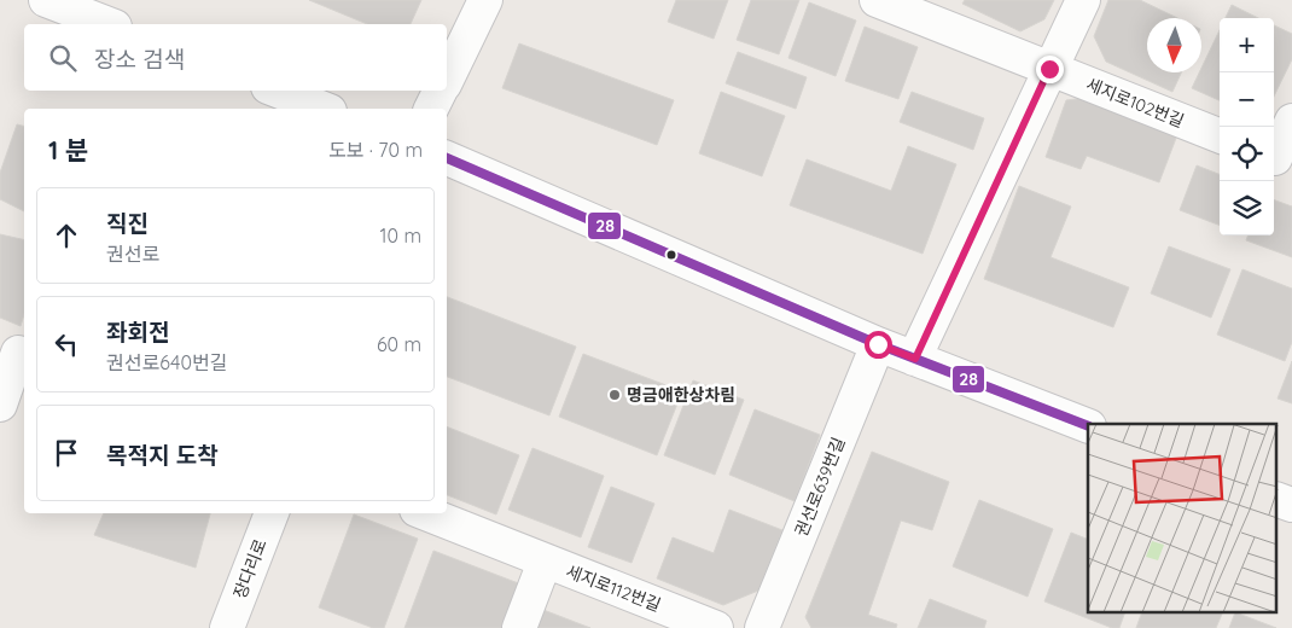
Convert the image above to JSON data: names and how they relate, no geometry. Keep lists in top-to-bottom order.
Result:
{
  "streets": {
    "street": [
      "세지로102번길",
      "권선로639번길",
      "장다리로",
      "세지로112번길"
    ]
  },
  "places": ["명금애한상차림"],
  "lines": ["transit line 28"],
  "north": "bottom",
  "page": {
    "map_buttons": ["+", "−"],
    "search": "장소 검색",
    "heading": ["1 분", "도보 · 70 m"],
    "list": [
      ["직진", "권선로", "10 m"],
      ["좌회전", "권선로640번길", "60 m"],
      "목적지 도착"
    ]
  }
}
